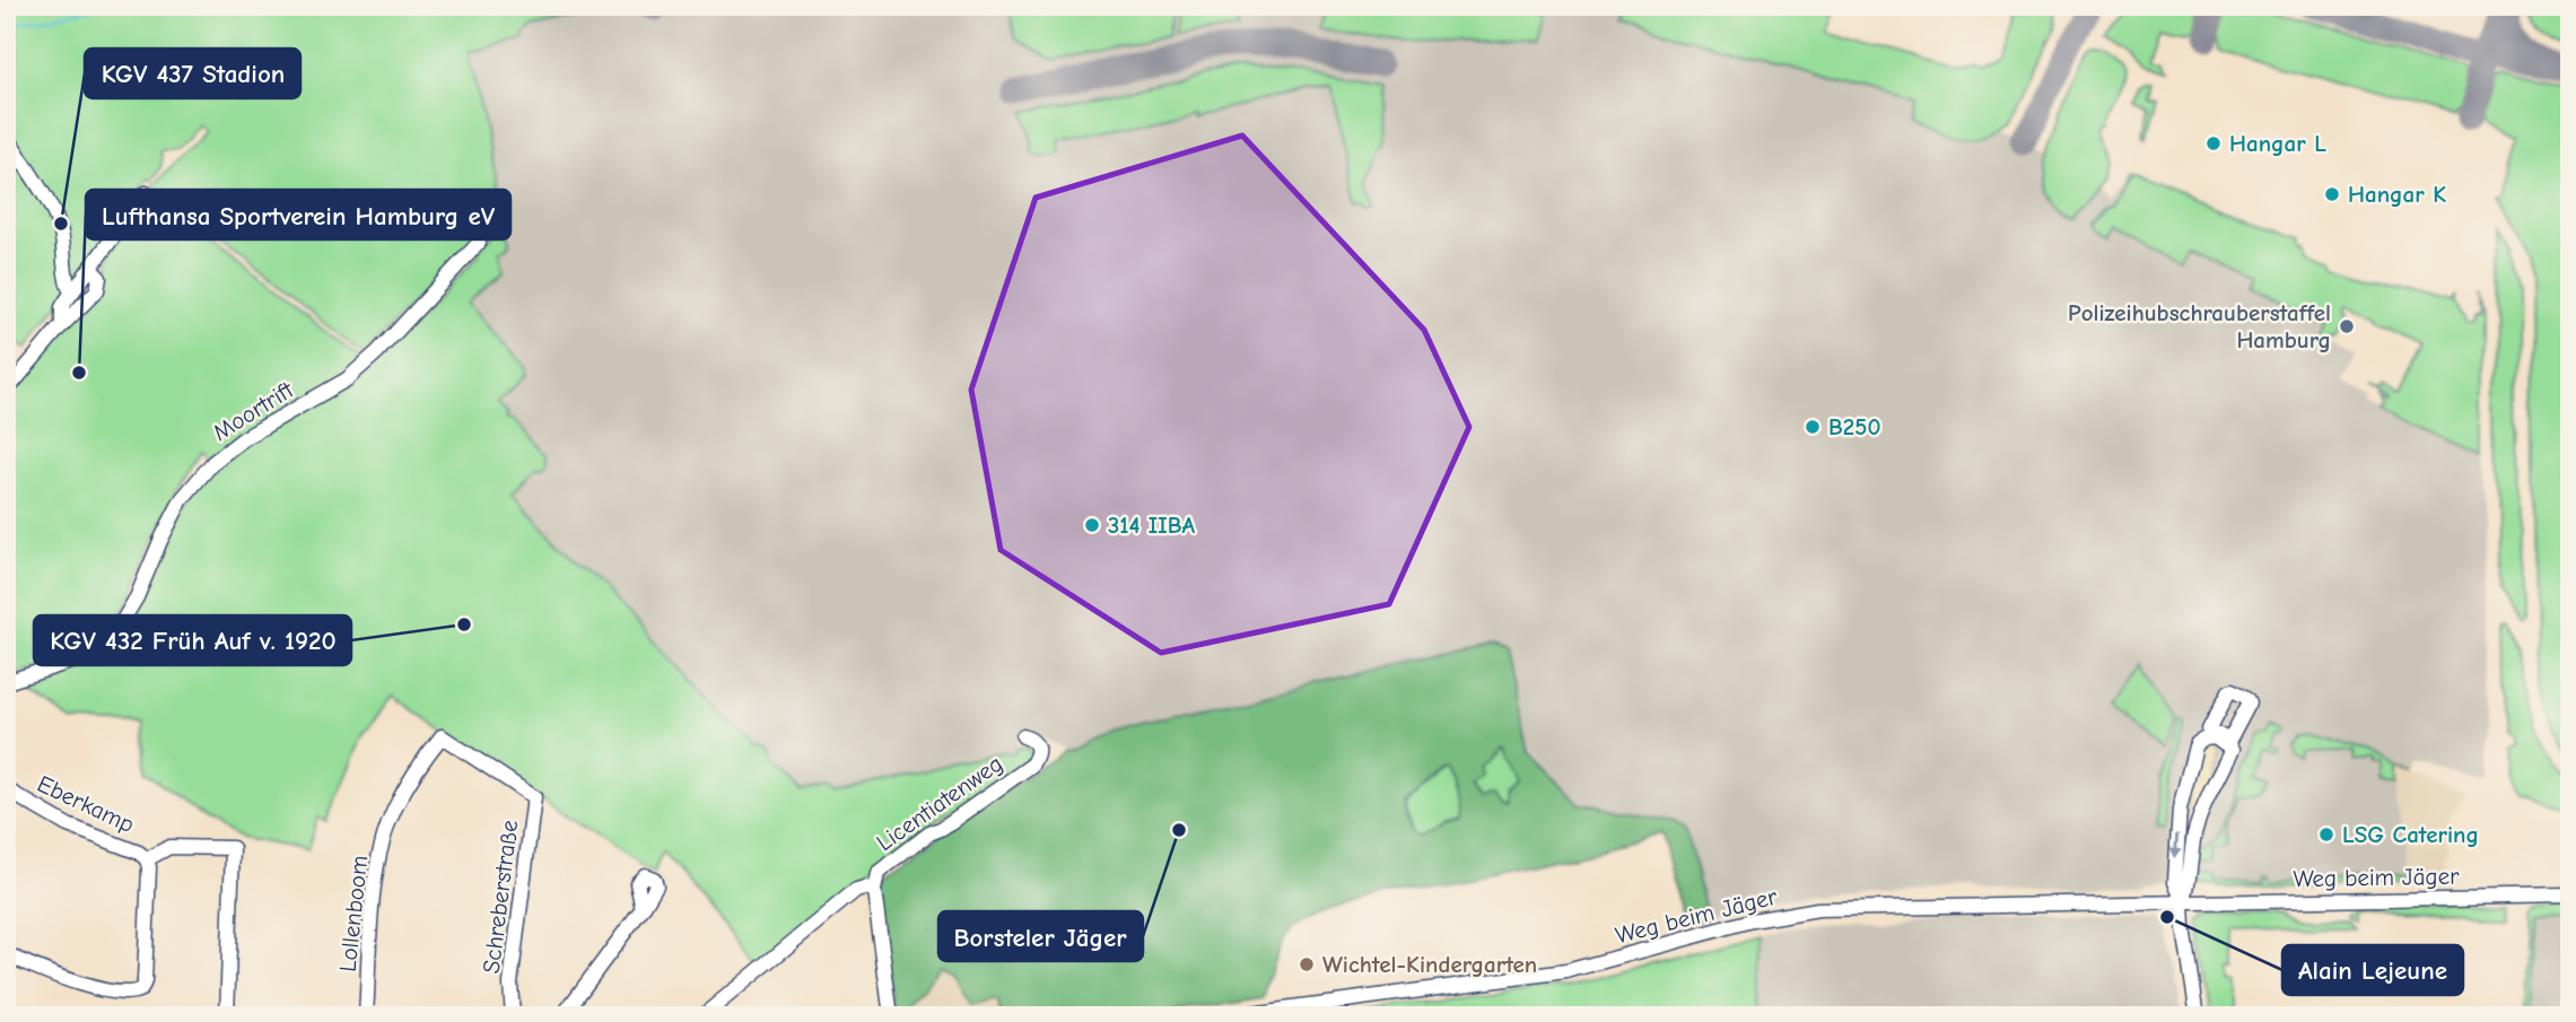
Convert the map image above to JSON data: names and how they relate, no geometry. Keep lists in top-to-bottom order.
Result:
{
  "streets": {
    "street": [
      "Moortrift",
      "Licentiatenweg",
      "Eberkamp",
      "Weg beim Jäger",
      "Schreberstraße",
      "Lollenboom"
    ]
  },
  "crossings": [
    ["Schreberstraße", "Lollenboom"]
  ],
  "places": [
    "Hangar L",
    "Hangar K",
    "KGV 437 Stadion",
    "Polizeihubschrauberstaffel Hamburg",
    "Lufthansa Sportverein Hamburg eV",
    "B250",
    "314 IIBA",
    "KGV 432 Früh Auf v. 1920",
    "Borsteler Jäger",
    "LSG Catering",
    "Alain Lejeune",
    "Wichtel-Kindergarten"
  ]
}
